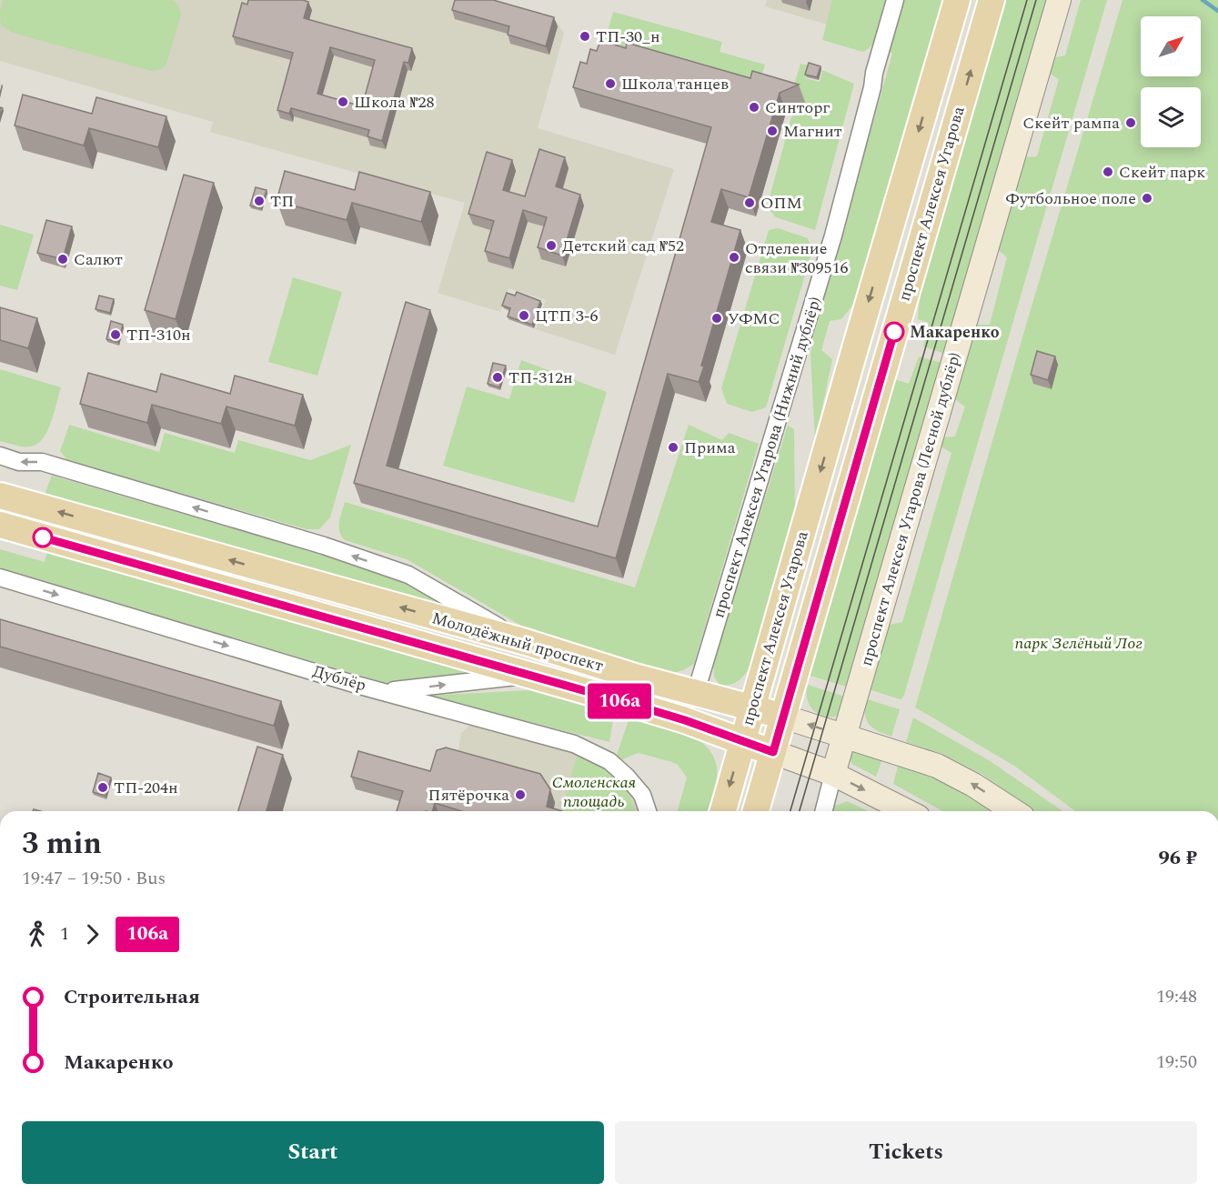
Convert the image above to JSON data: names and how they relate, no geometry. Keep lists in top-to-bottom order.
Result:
{
  "streets": {
    "main road": ["проспект Алексея Угарова", "Молодёжный проспект"],
    "street": ["проспект Алексея Угарова (Нижний дублёр)", "проспект Алексея Угарова (Лесной дублёр)", "Дублёр"]
  },
  "crossings": [
    ["проспект Алексея Угарова", "Молодёжный проспект"],
    ["проспект Алексея Угарова (Нижний дублёр)", "Молодёжный проспект"],
    ["проспект Алексея Угарова (Лесной дублёр)", "Молодёжный проспект"],
    ["Молодёжный проспект", "Дублёр"]
  ],
  "parks": ["парк Зелёный Лог", "Смоленская площадь"],
  "places": [
    "ТП-30_н",
    "Школа танцев",
    "Школа №28",
    "Синторг",
    "Скейт рампа",
    "Магнит",
    "Скейт парк",
    "Футбольное поле",
    "ТП",
    "ОПМ",
    "Детский сад №52",
    "Отделение связи №309516",
    "Салют",
    "ЦТП 3-6",
    "УФМС",
    "Макаренко",
    "ТП-310н",
    "ТП-312н",
    "Прима",
    "ТП-204н",
    "Пятёрочка"
  ],
  "lines": ["bus line 106а"],
  "north": "top right",
  "page": {
    "on_map": "106а",
    "heading": ["3 min", "19:47 – 19:50 · Bus", "96 ₽"],
    "legs": ["1", "106а"],
    "list": [
      {
        "name": "Строительная",
        "value": "19:48"
      },
      {
        "name": "Макаренко",
        "value": "19:50"
      }
    ],
    "buttons": ["Start", "Tickets"]
  }
}
